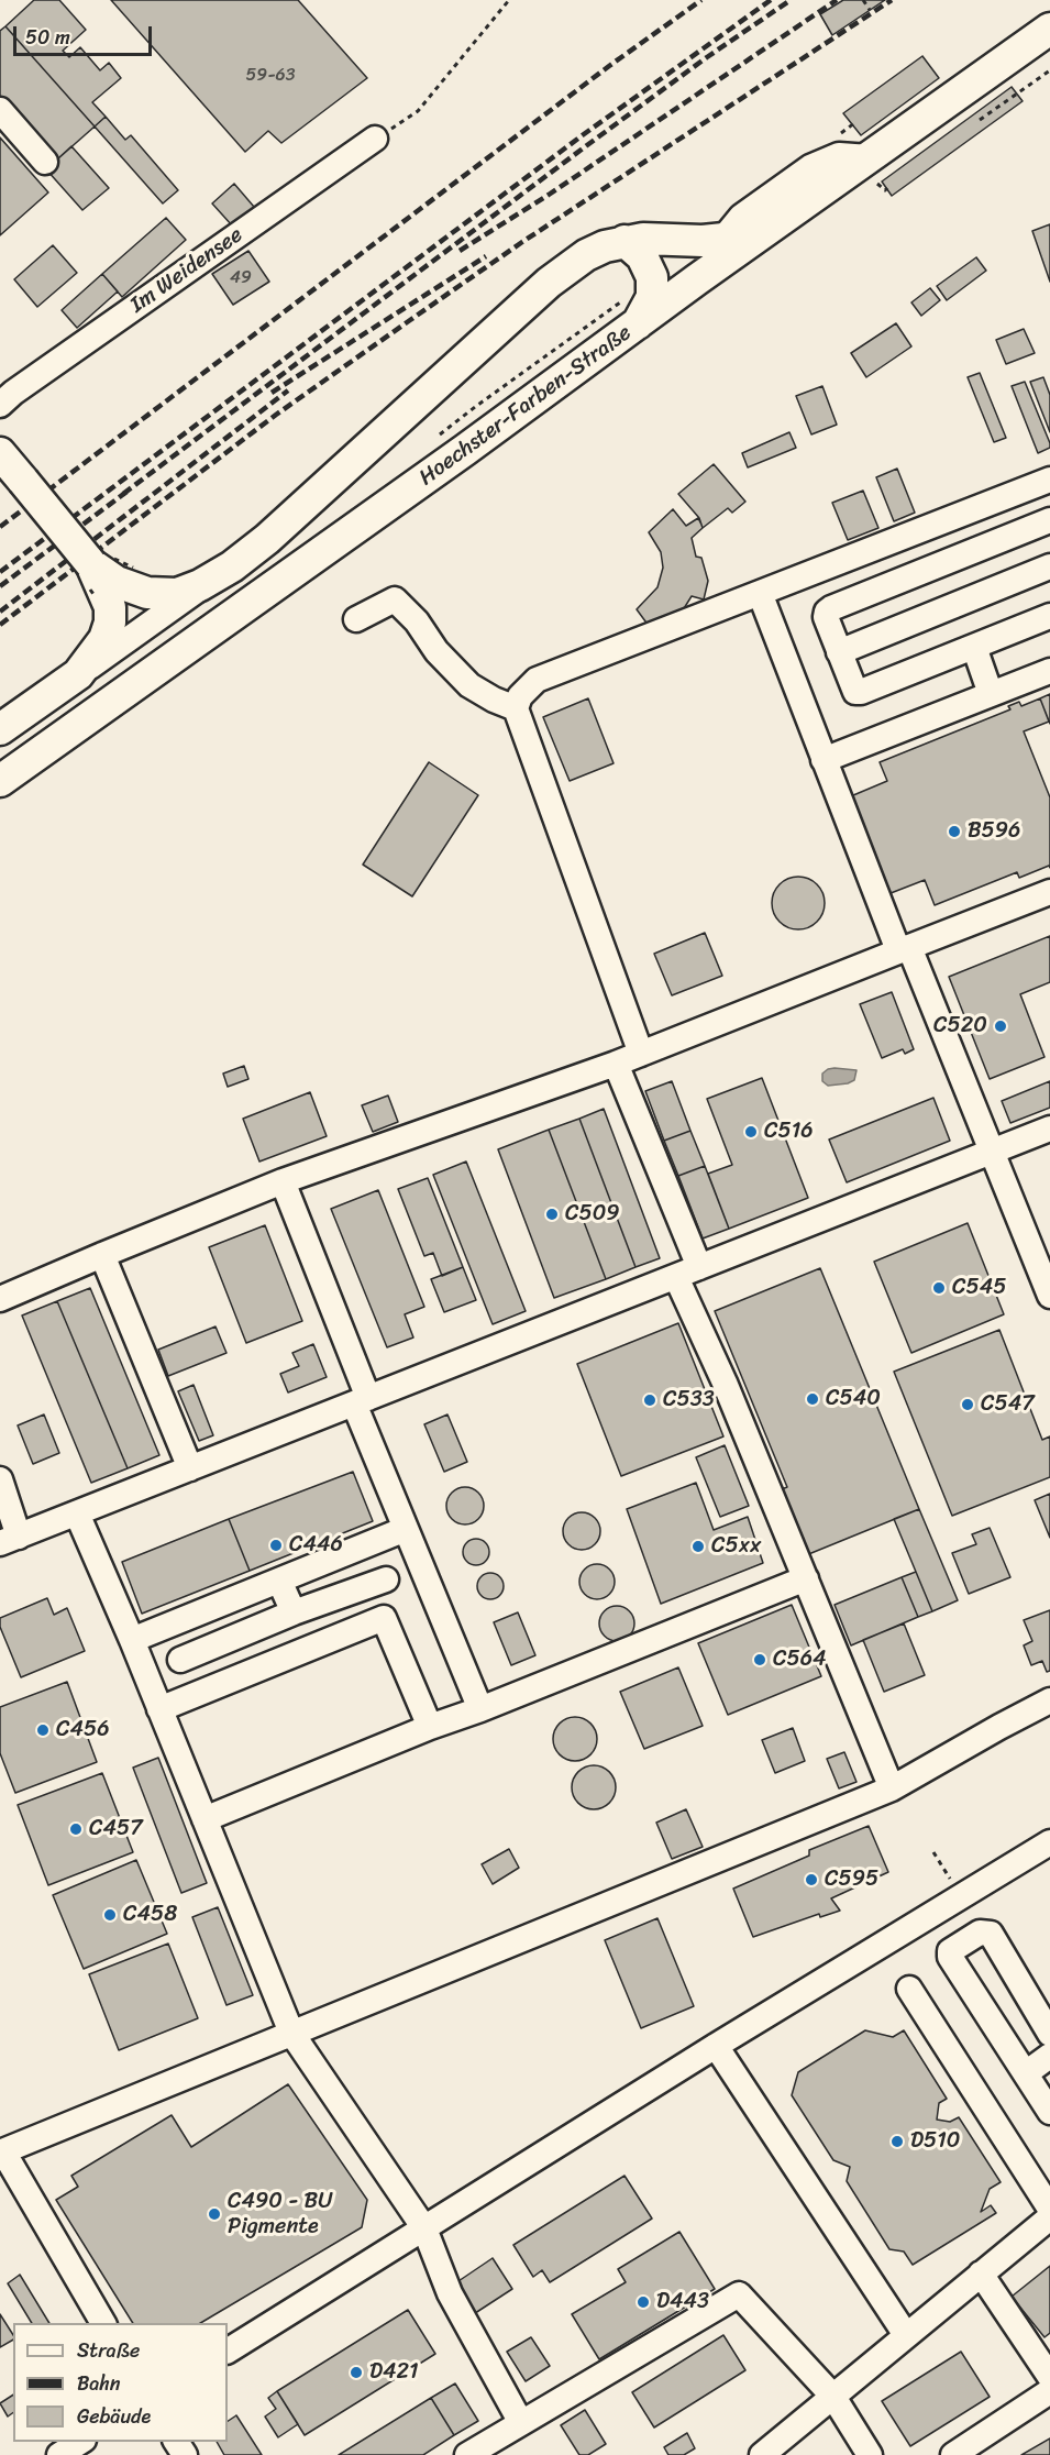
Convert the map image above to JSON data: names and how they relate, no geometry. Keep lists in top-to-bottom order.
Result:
{
  "streets": {
    "main road": ["Hoechster-Farben-Straße"],
    "street": ["Im Weidensee"]
  },
  "places": [
    "B596",
    "C520",
    "C516",
    "C509",
    "C545",
    "C540",
    "C533",
    "C547",
    "C446",
    "C5xx",
    "C564",
    "C456",
    "C457",
    "C595",
    "C458",
    "D510",
    "C490 - BU Pigmente",
    "D443",
    "D421"
  ],
  "house_numbers": ["59-63", "49"],
  "legend": ["Straße", "Bahn", "Gebäude"],
  "scale_bar": "50 m"
}
